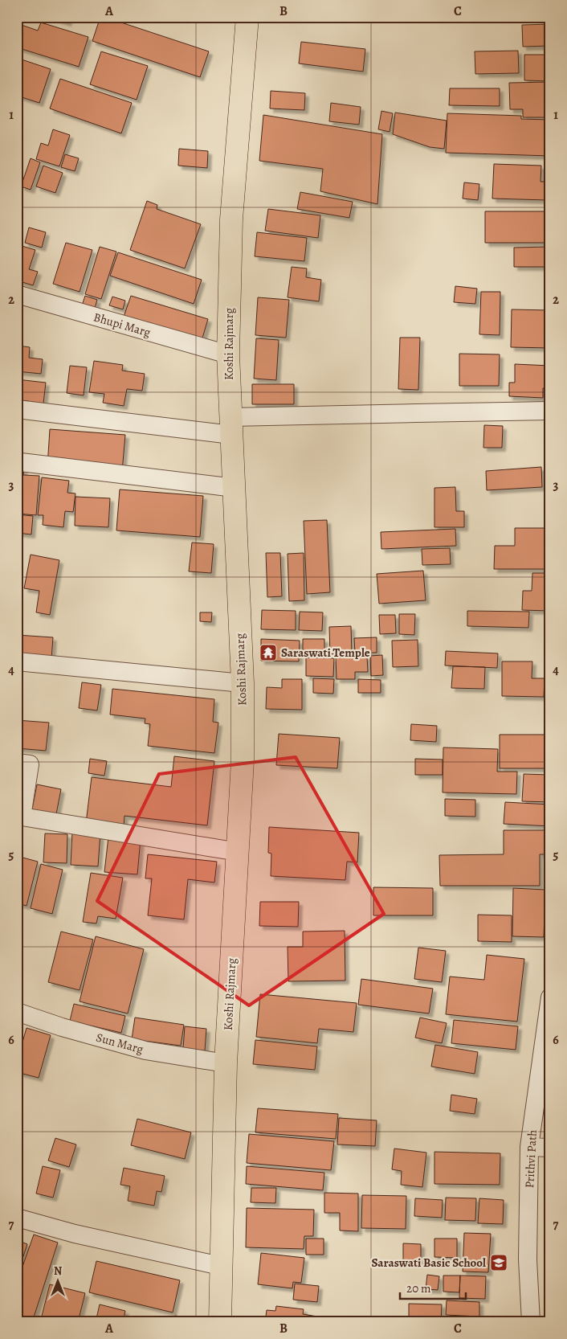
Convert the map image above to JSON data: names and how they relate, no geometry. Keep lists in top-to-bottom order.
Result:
{
  "streets": {
    "main road": ["Koshi Rajmarg"],
    "street": ["Bhupi Marg", "Sun Marg", "Prithvi Path"]
  },
  "crossings": [
    ["Bhupi Marg", "Koshi Rajmarg"],
    ["Koshi Rajmarg", "Sun Marg"]
  ],
  "places": {
    "temple": ["Saraswati Temple"],
    "school or university": ["Saraswati Basic School"]
  },
  "scale_bar": "20 m",
  "north": "top",
  "grid": {
    "columns": ["A", "B", "C"],
    "rows": [
      "1",
      "2",
      "3",
      "4",
      "5",
      "6",
      "7"
    ]
  }
}
